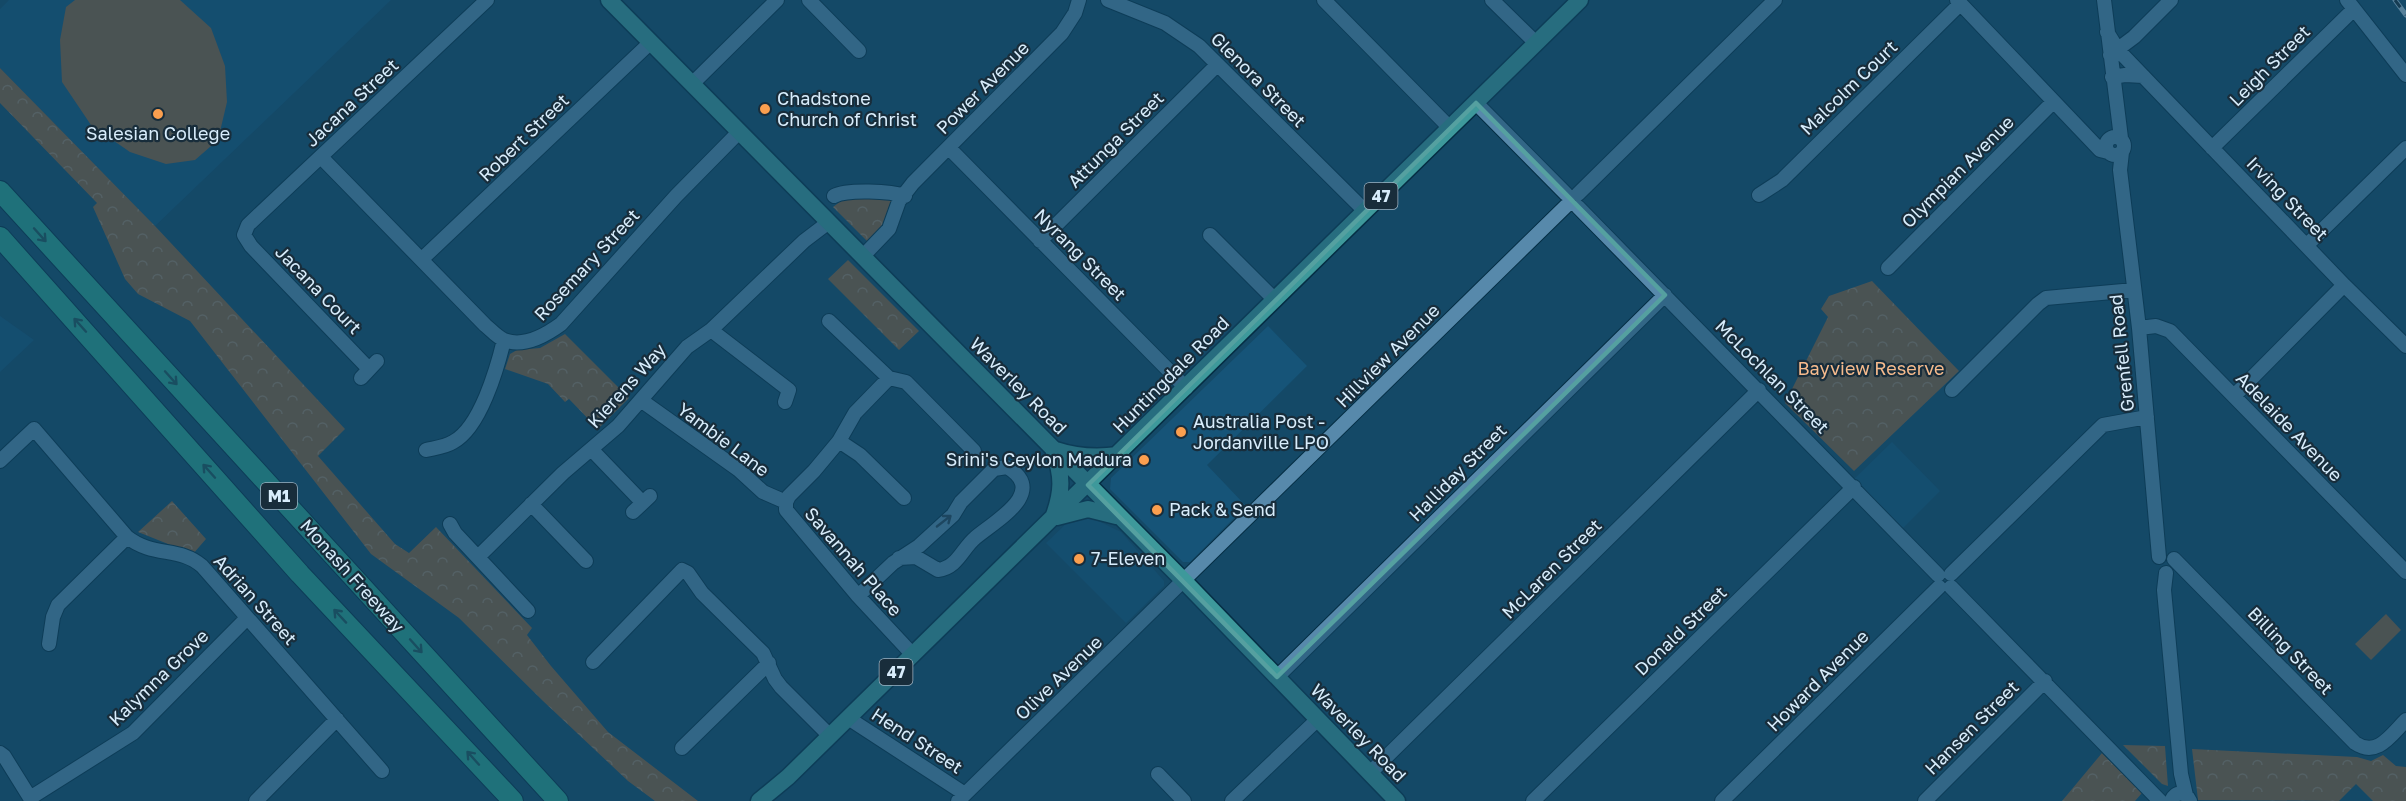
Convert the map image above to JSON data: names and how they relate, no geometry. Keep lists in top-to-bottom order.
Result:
{
  "streets": {
    "highway": ["M1", "Monash Freeway"],
    "main road": ["47", "Huntingdale Road", "Waverley Road"],
    "street": [
      "Leigh Street",
      "Glenora Street",
      "Power Avenue",
      "Malcolm Court",
      "Jacana Street",
      "Robert Street",
      "Attunga Street",
      "Olympian Avenue",
      "Irving Street",
      "Nyrang Street",
      "Rosemary Street",
      "Jacana Court",
      "Grenfell Road",
      "Hillview Avenue",
      "McLochlan Street",
      "Kierens Way",
      "Adelaide Avenue",
      "Yambie Lane",
      "Halliday Street",
      "Savannah Place",
      "McLaren Street",
      "Adrian Street",
      "Donald Street",
      "Billing Street",
      "Kalymna Grove",
      "Olive Avenue",
      "Howard Avenue",
      "Hansen Street",
      "Hend Street"
    ]
  },
  "crossings": [
    ["Leigh Street", "Irving Street"],
    ["Glenora Street", "Attunga Street"],
    ["Glenora Street", "Huntingdale Road"],
    ["Power Avenue", "Nyrang Street"],
    ["Power Avenue", "Waverley Road"],
    ["Jacana Street", "Jacana Court"],
    ["Robert Street", "Waverley Road"],
    ["Attunga Street", "Nyrang Street"],
    ["Irving Street", "Grenfell Road"],
    ["Nyrang Street", "Huntingdale Road"],
    ["Rosemary Street", "Waverley Road"],
    ["Grenfell Road", "McLochlan Street"],
    ["Grenfell Road", "Adelaide Avenue"],
    ["Grenfell Road", "Billing Street"],
    ["Grenfell Road", "Howard Avenue"],
    ["Hillview Avenue", "McLochlan Street"],
    ["Hillview Avenue", "Waverley Road"],
    ["Hillview Avenue", "Olive Avenue"],
    ["Huntingdale Road", "McLochlan Street"],
    ["Huntingdale Road", "Waverley Road"],
    ["Huntingdale Road", "Savannah Place"],
    ["Huntingdale Road", "Hend Street"],
    ["McLochlan Street", "Halliday Street"],
    ["McLochlan Street", "McLaren Street"],
    ["McLochlan Street", "Donald Street"],
    ["McLochlan Street", "Howard Avenue"],
    ["McLochlan Street", "Hansen Street"],
    ["Kierens Way", "Waverley Road"],
    ["Kierens Way", "Yambie Lane"],
    ["Waverley Road", "Halliday Street"],
    ["Waverley Road", "McLaren Street"],
    ["Waverley Road", "Olive Avenue"],
    ["Yambie Lane", "Savannah Place"],
    ["Adrian Street", "Kalymna Grove"],
    ["Olive Avenue", "Hend Street"]
  ],
  "parks": ["Bayview Reserve"],
  "places": [
    "Chadstone Church of Christ",
    "Salesian College",
    "Australia Post - Jordanville LPO",
    "Srini's Ceylon Madura",
    "Pack & Send",
    "7-Eleven"
  ]
}
